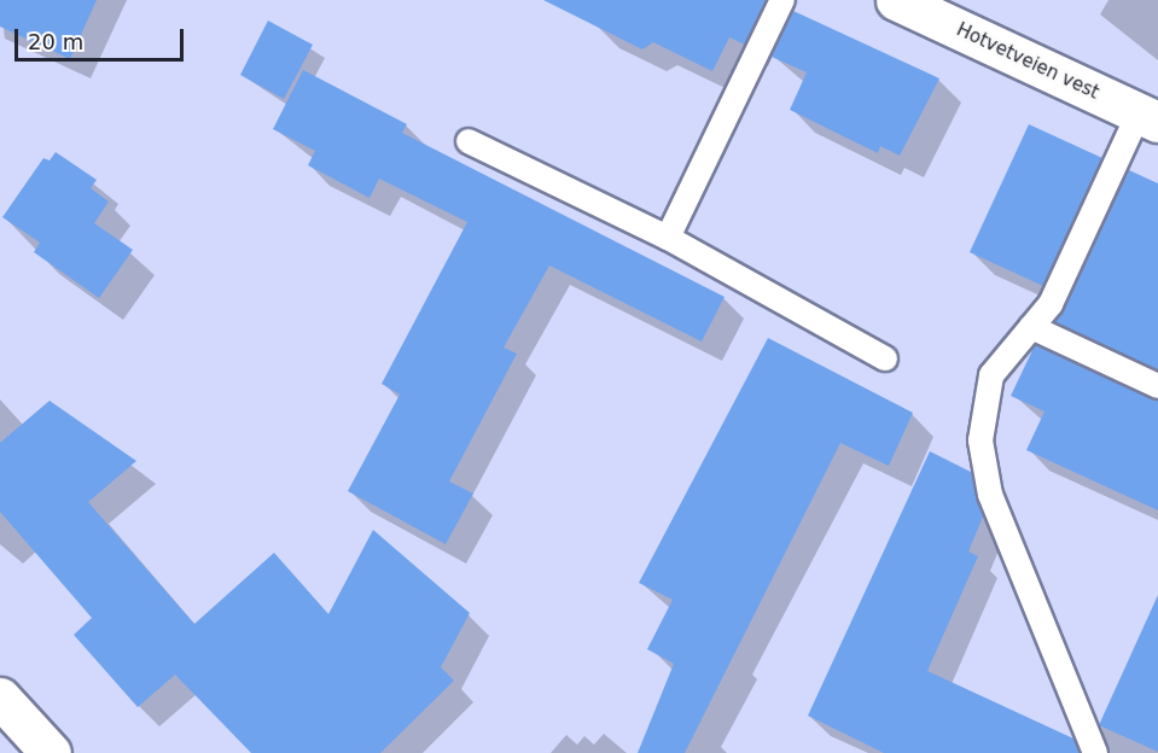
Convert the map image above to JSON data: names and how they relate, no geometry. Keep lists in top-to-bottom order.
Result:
{
  "streets": {
    "street": ["Hotvetveien vest"]
  },
  "scale_bar": "20 m"
}
